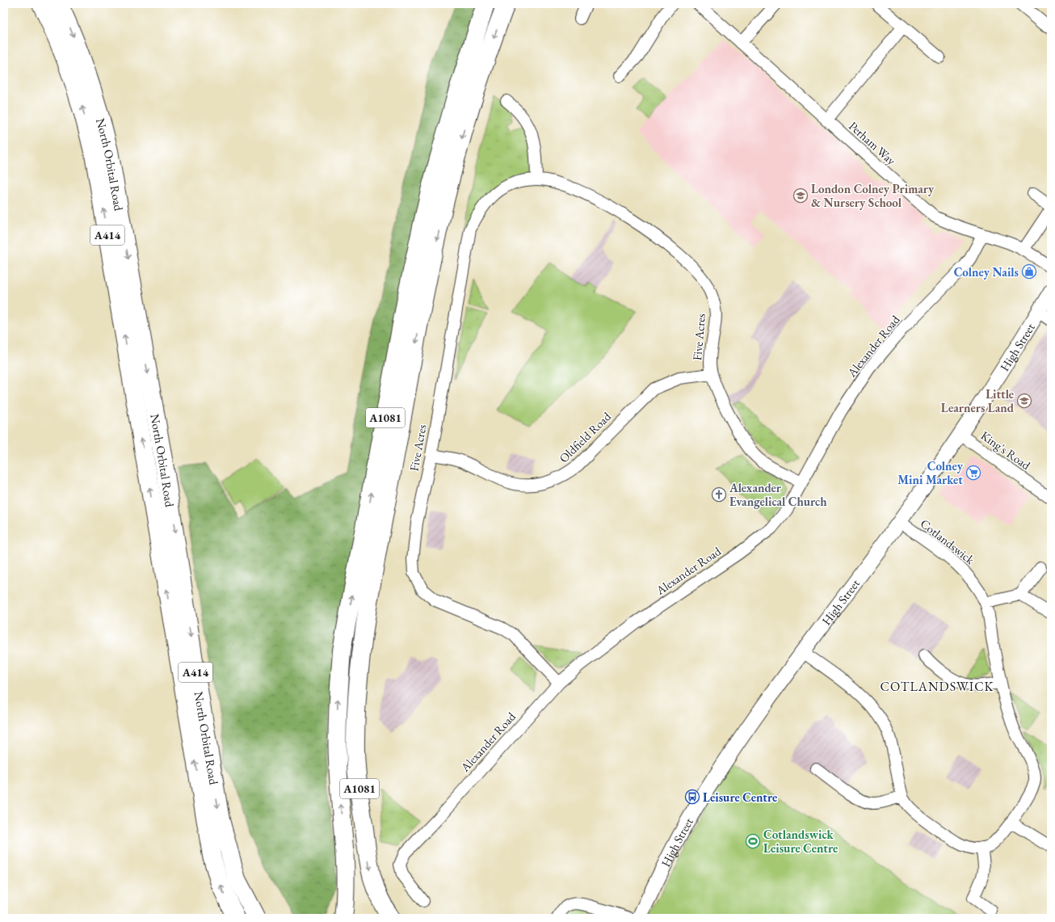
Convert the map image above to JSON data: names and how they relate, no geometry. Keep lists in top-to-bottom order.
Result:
{
  "streets": {
    "main road": ["North Orbital Road", "A414", "A1081"],
    "street": [
      "Perham Way",
      "Five Acres",
      "Alexander Road",
      "High Street",
      "Oldfield Road",
      "King's Road",
      "Cotlandswick"
    ]
  },
  "crossings": [
    ["Perham Way", "Alexander Road"],
    ["Five Acres", "Alexander Road"],
    ["Five Acres", "Oldfield Road"],
    ["High Street", "King's Road"],
    ["High Street", "Cotlandswick"]
  ],
  "districts": ["COTLANDSWICK"],
  "places": {
    "school or university": ["London Colney Primary & Nursery School", "Little Learners Land"],
    "shop": ["Colney Nails"],
    "supermarket": ["Colney Mini Market"],
    "church": ["Alexander Evangelical Church"],
    "bus stop": ["Leisure Centre"],
    "sports": ["Cotlandswick Leisure Centre"]
  }
}
